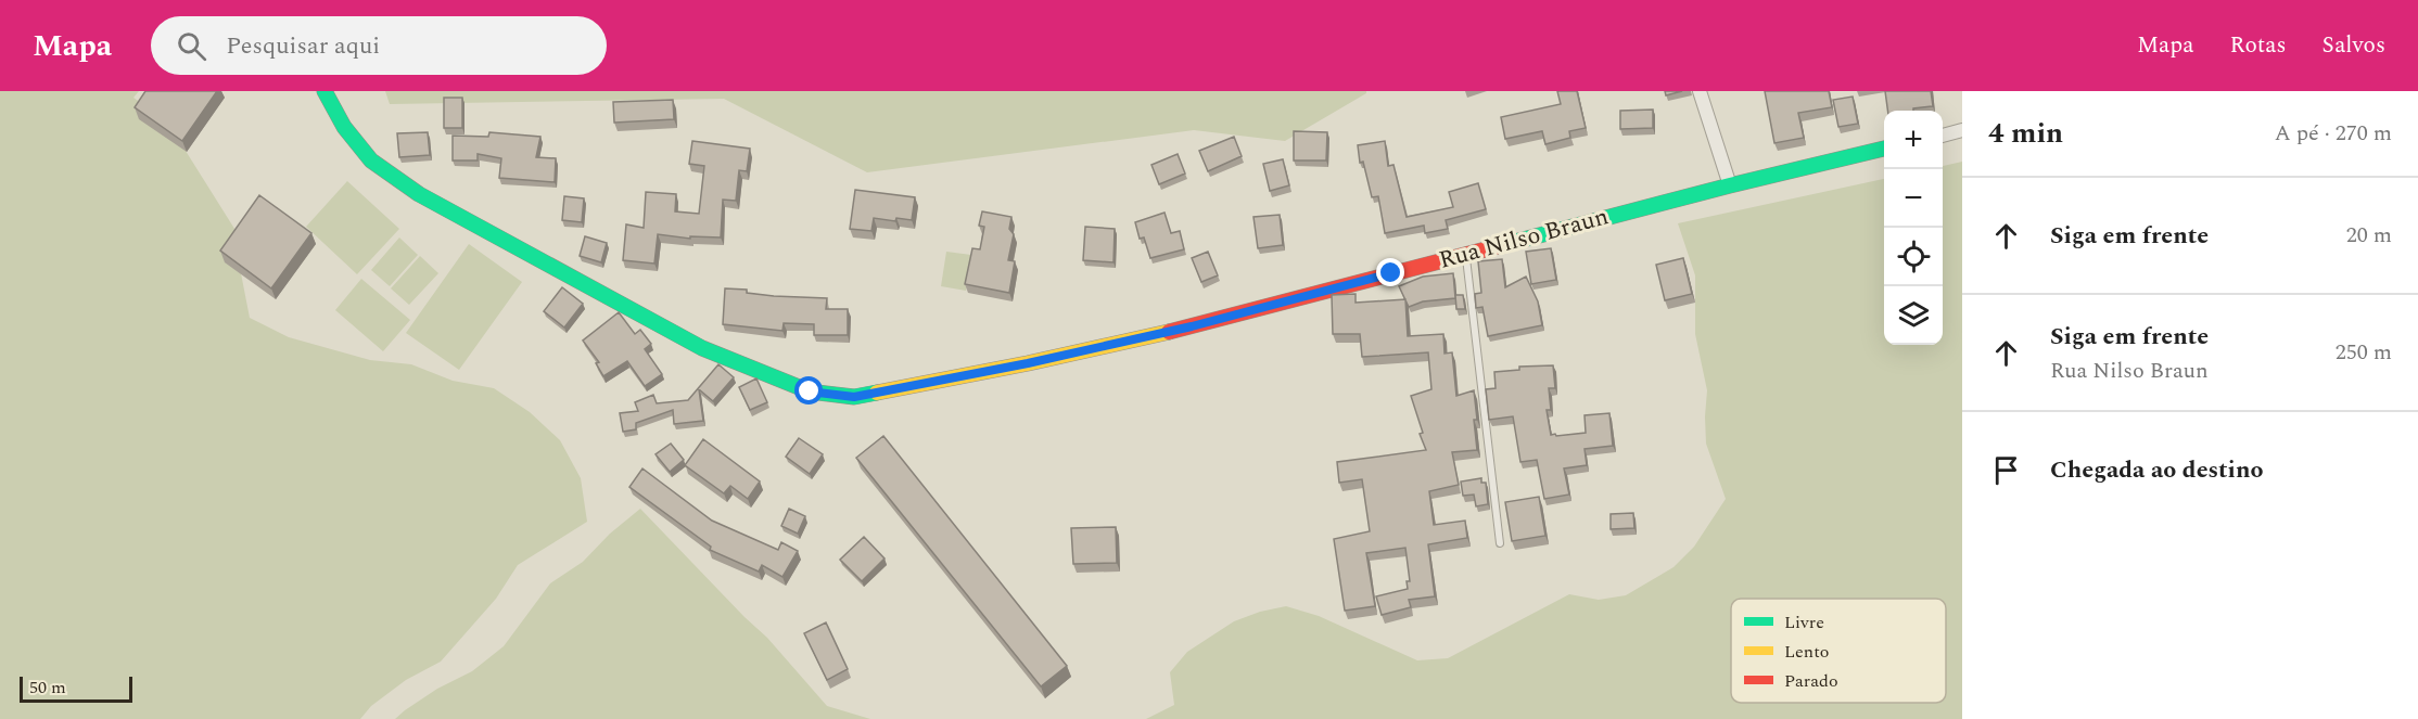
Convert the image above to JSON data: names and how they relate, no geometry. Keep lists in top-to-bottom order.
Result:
{
  "streets": {
    "street": ["Rua Nilso Braun"]
  },
  "legend": ["Livre", "Lento", "Parado"],
  "scale_bar": "50 m",
  "page": {
    "header": "Mapa",
    "search": "Pesquisar aqui",
    "nav": ["Mapa", "Rotas", "Salvos"],
    "heading": ["4 min", "A pé · 270 m"],
    "map_buttons": ["+", "−"],
    "list": [
      ["Siga em frente", "20 m"],
      ["Siga em frente", "Rua Nilso Braun", "250 m"],
      "Chegada ao destino"
    ],
    "scale": "50 m"
  }
}
